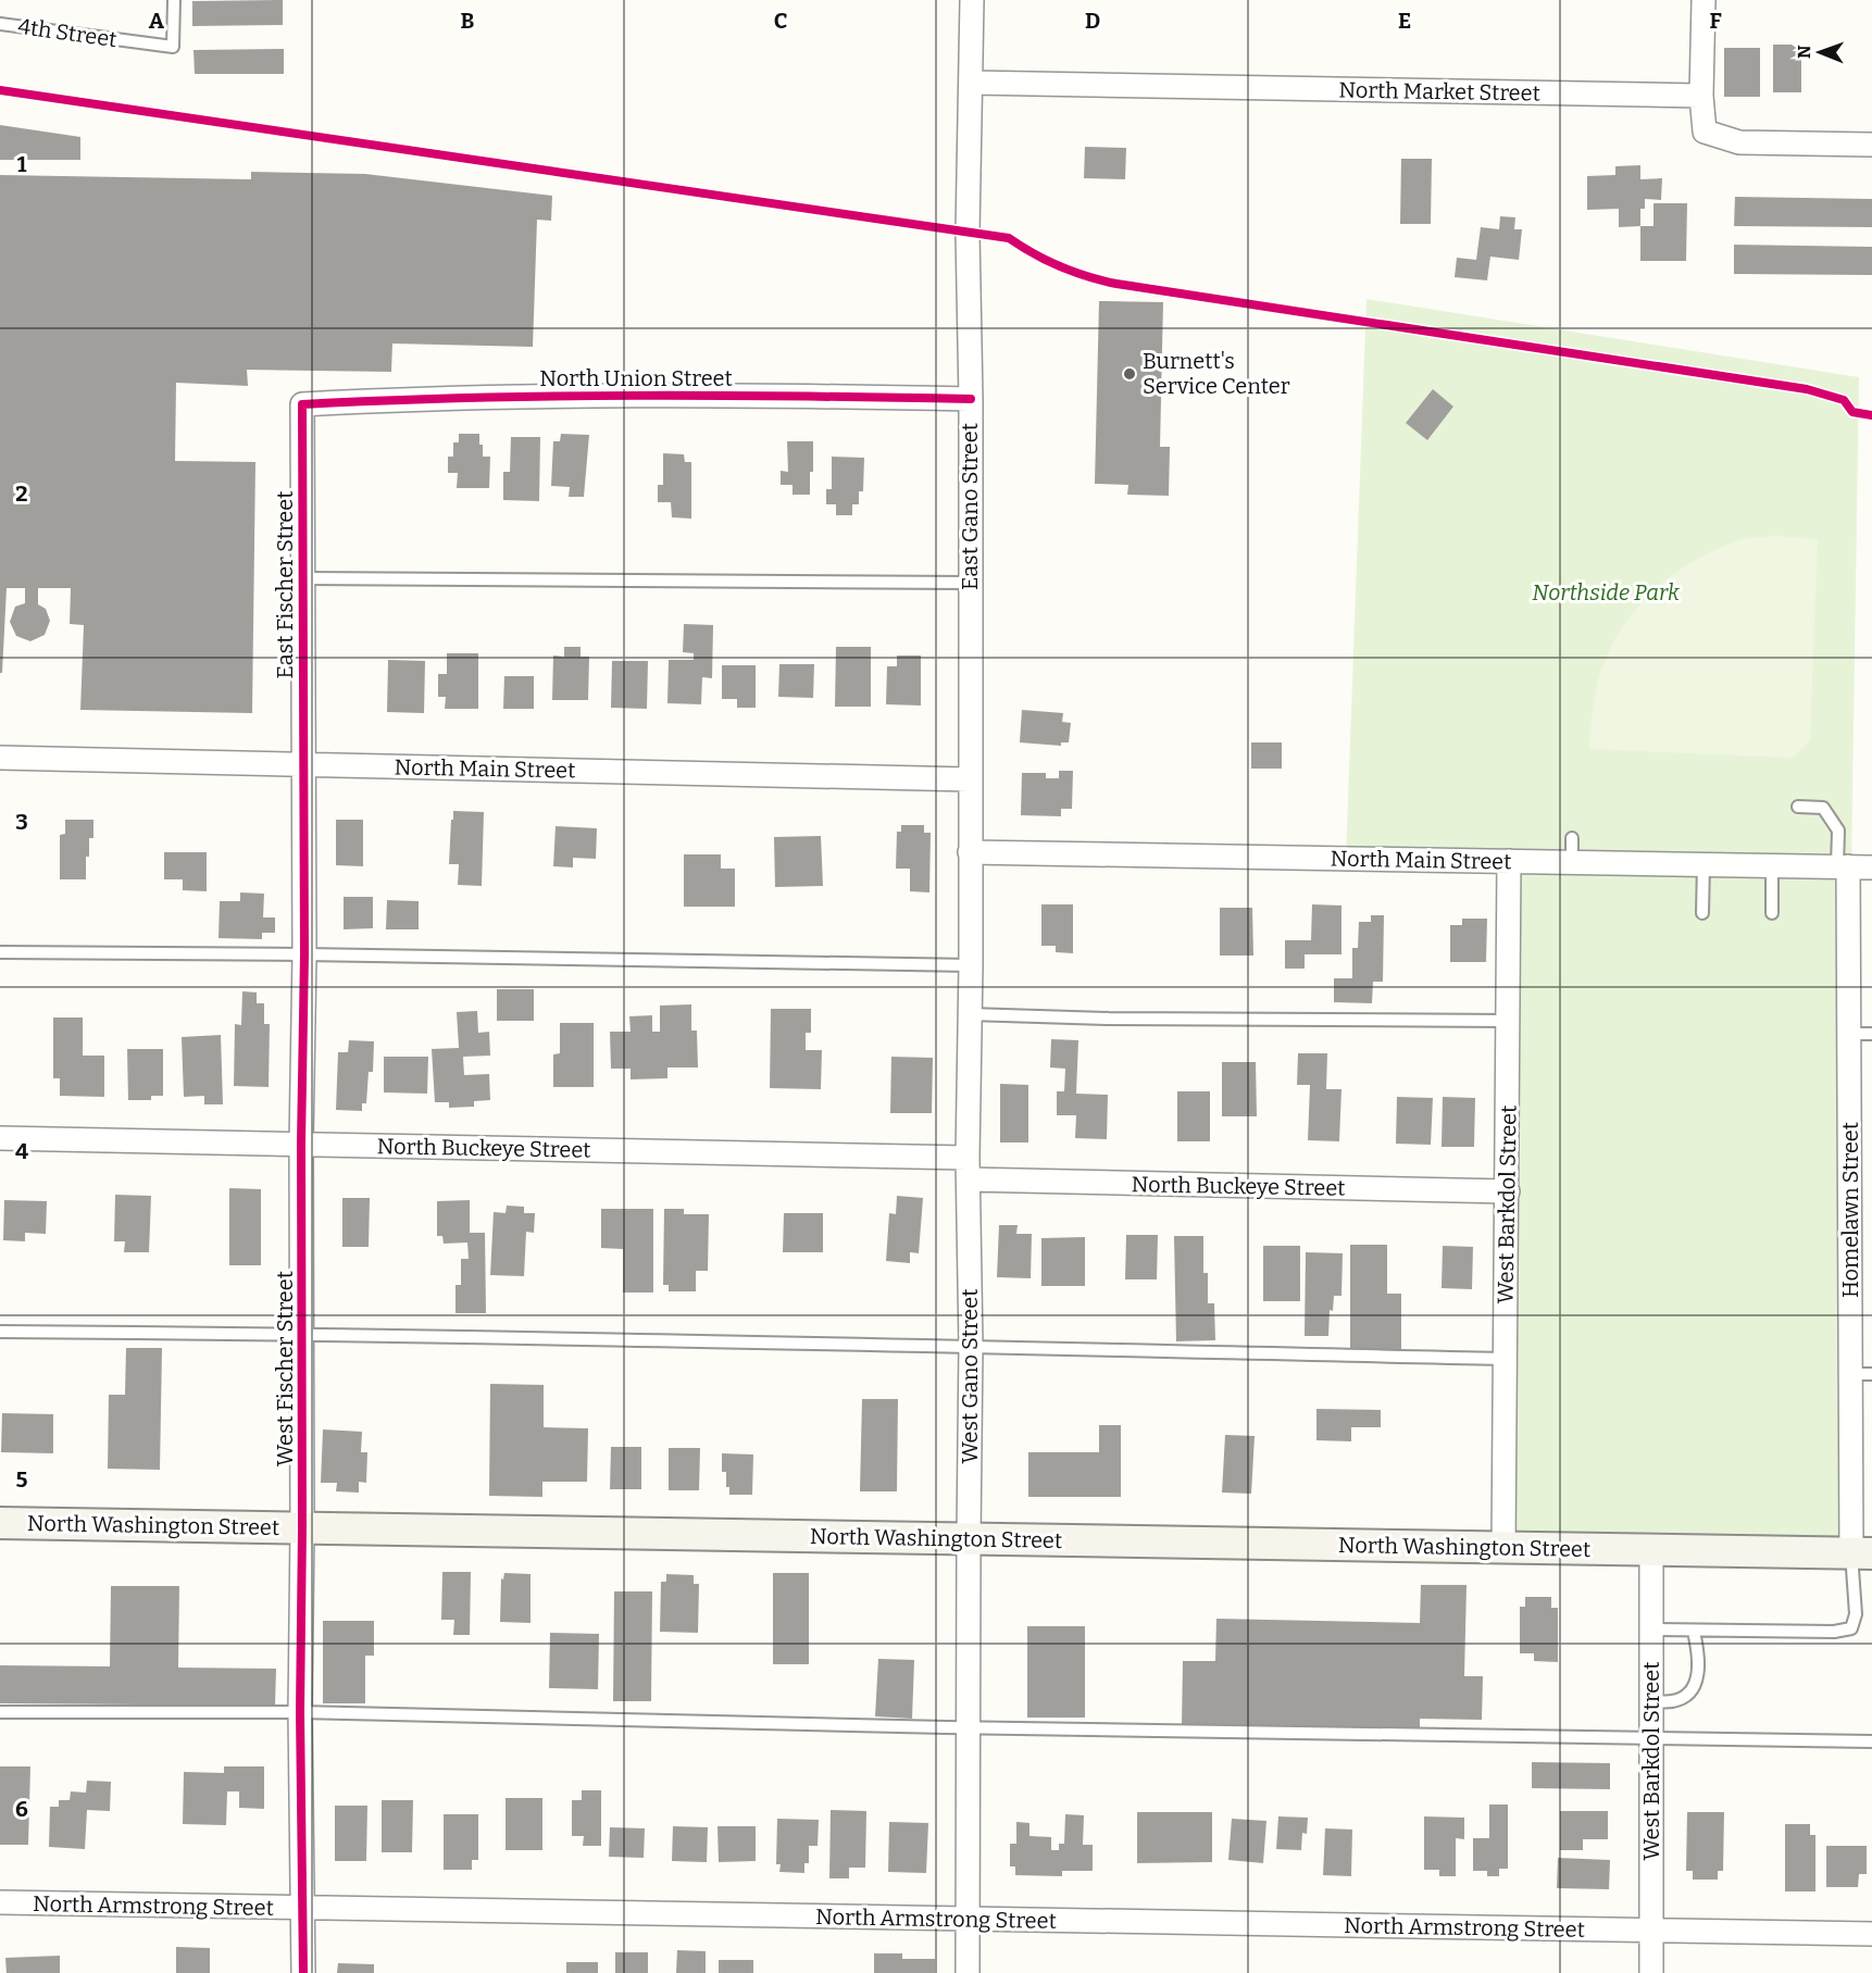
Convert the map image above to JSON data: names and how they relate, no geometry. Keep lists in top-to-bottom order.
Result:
{
  "streets": {
    "main road": ["North Washington Street"],
    "street": [
      "North Market Street",
      "North Union Street",
      "East Gano Street",
      "East Fischer Street",
      "North Main Street",
      "North Buckeye Street",
      "West Barkdol Street",
      "Homelawn Street",
      "West Fischer Street",
      "West Gano Street",
      "North Armstrong Street"
    ],
    "lane": ["4th Street"]
  },
  "crossings": [
    ["North Market Street", "East Gano Street"],
    ["North Union Street", "East Gano Street"],
    ["North Union Street", "East Fischer Street"],
    ["East Gano Street", "North Main Street"],
    ["East Gano Street", "West Gano Street"],
    ["East Fischer Street", "North Main Street"],
    ["East Fischer Street", "West Fischer Street"],
    ["North Main Street", "West Barkdol Street"],
    ["North Main Street", "Homelawn Street"],
    ["North Main Street", "West Fischer Street"],
    ["North Main Street", "West Gano Street"],
    ["North Buckeye Street", "West Barkdol Street"],
    ["North Buckeye Street", "West Fischer Street"],
    ["North Buckeye Street", "West Gano Street"],
    ["West Barkdol Street", "North Washington Street"],
    ["West Barkdol Street", "North Armstrong Street"],
    ["Homelawn Street", "North Washington Street"],
    ["West Fischer Street", "North Washington Street"],
    ["West Fischer Street", "North Armstrong Street"],
    ["West Gano Street", "North Washington Street"],
    ["West Gano Street", "North Armstrong Street"]
  ],
  "parks": ["Northside Park"],
  "places": ["Burnett's Service Center"],
  "north": "left",
  "grid": {
    "columns": [
      "A",
      "B",
      "C",
      "D",
      "E",
      "F"
    ],
    "rows": [
      "1",
      "2",
      "3",
      "4",
      "5",
      "6"
    ]
  }
}
